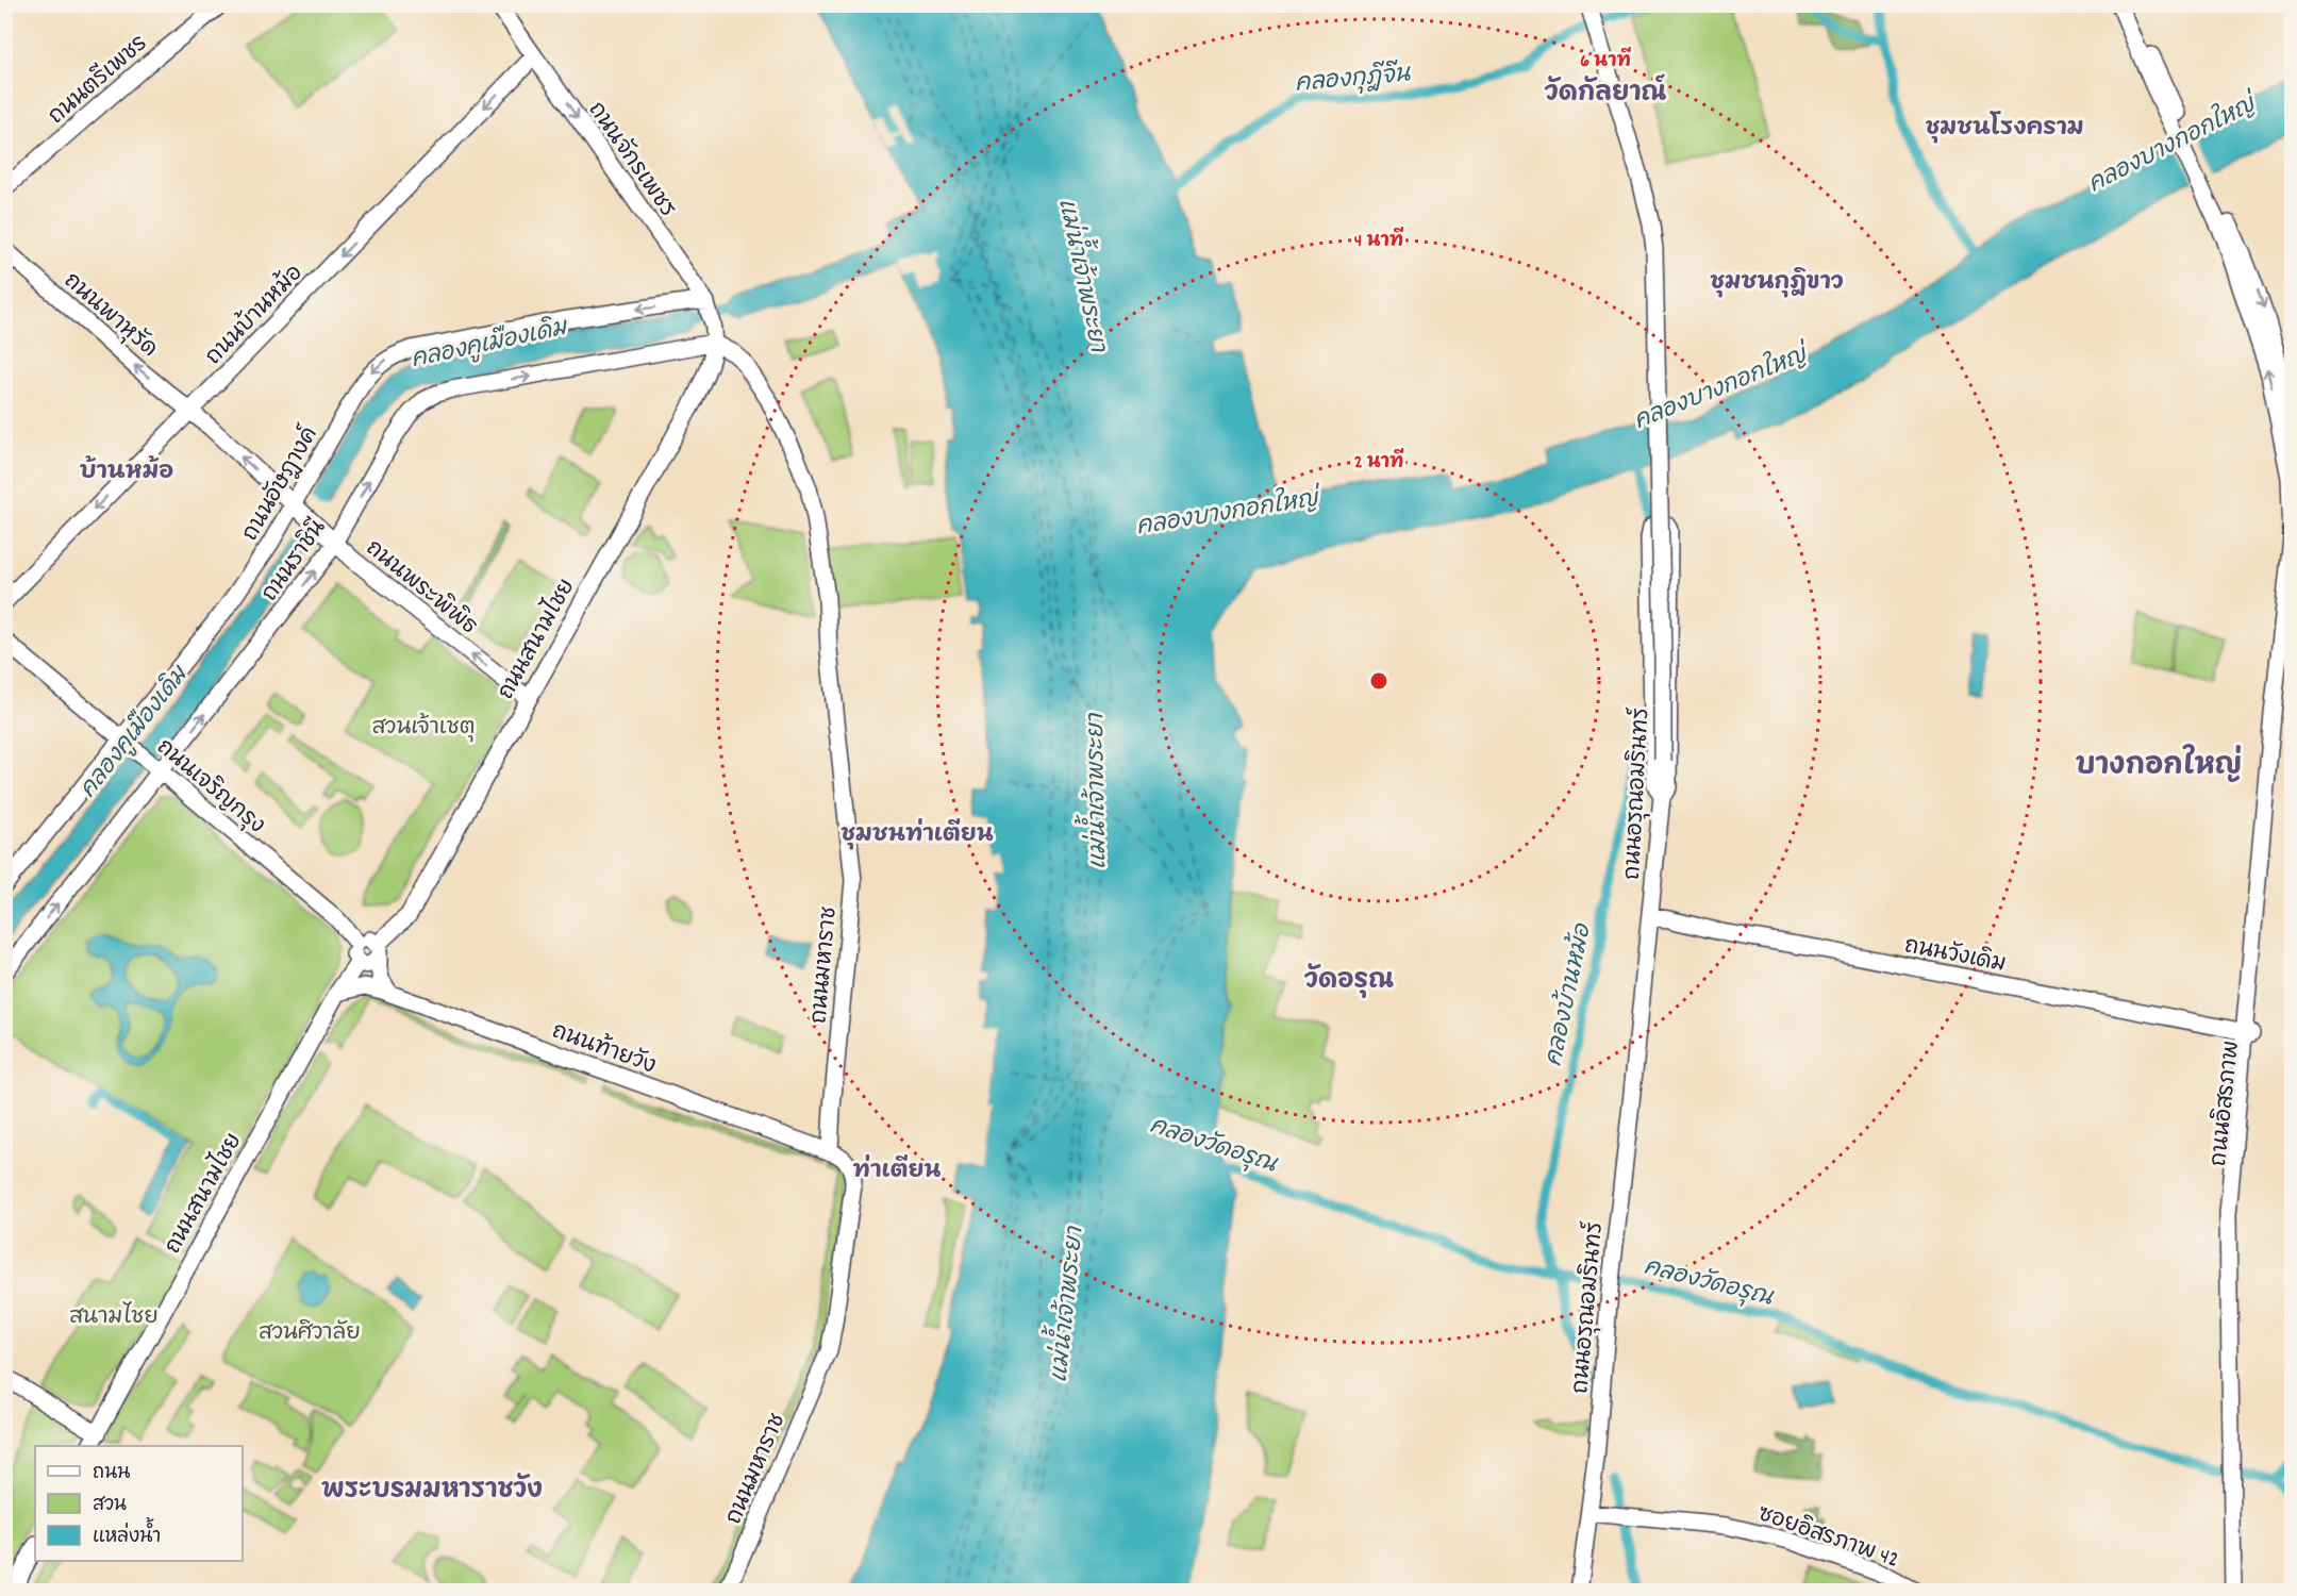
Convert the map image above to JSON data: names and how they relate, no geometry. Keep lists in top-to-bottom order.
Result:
{
  "streets": {
    "main road": [
      "ถนนตรีเพชร",
      "ถนนจักรเพชร",
      "ถนนพาหุรัด",
      "ถนนบ้านหม้อ",
      "ถนนอัษฎางค์",
      "ถนนราชินี",
      "ถนนพระพิพิธ",
      "ถนนสนามไชย",
      "ถนนเจริญกรุง",
      "ถนนอรุณอมรินทร์",
      "ถนนวังเดิม",
      "ถนนมหาราช",
      "ถนนท้ายวัง",
      "ถนนอิสรภาพ",
      "ซอยอิสรภาพ 42"
    ]
  },
  "crossings": [
    ["ถนนจักรเพชร", "ถนนบ้านหม้อ"],
    ["ถนนจักรเพชร", "ถนนราชินี"],
    ["ถนนจักรเพชร", "ถนนสนามไชย"],
    ["ถนนจักรเพชร", "ถนนมหาราช"],
    ["ถนนพาหุรัด", "ถนนบ้านหม้อ"],
    ["ถนนพาหุรัด", "ถนนอัษฎางค์"],
    ["ถนนพาหุรัด", "ถนนพระพิพิธ"],
    ["ถนนอัษฎางค์", "ถนนพระพิพิธ"],
    ["ถนนอัษฎางค์", "ถนนเจริญกรุง"],
    ["ถนนราชินี", "ถนนพระพิพิธ"],
    ["ถนนราชินี", "ถนนสนามไชย"],
    ["ถนนราชินี", "ถนนเจริญกรุง"],
    ["ถนนราชินี", "ถนนมหาราช"],
    ["ถนนพระพิพิธ", "ถนนสนามไชย"],
    ["ถนนสนามไชย", "ถนนมหาราช"],
    ["ถนนสนามไชย", "ถนนท้ายวัง"],
    ["ถนนอรุณอมรินทร์", "ถนนวังเดิม"],
    ["ถนนอรุณอมรินทร์", "ซอยอิสรภาพ 42"],
    ["ถนนวังเดิม", "ถนนอิสรภาพ"],
    ["ถนนมหาราช", "ถนนท้ายวัง"]
  ],
  "one_way": [
    "ถนนจักรเพชร",
    "ถนนพาหุรัด",
    "ถนนบ้านหม้อ",
    "ถนนอัษฎางค์",
    "ถนนราชินี",
    "ถนนพระพิพิธ"
  ],
  "districts": [
    "วัดกัลยาณ์",
    "ชุมชนโรงคราม",
    "ชุมชนกุฎิขาว",
    "บ้านหม้อ",
    "บางกอกใหญ่",
    "ชุมชนท่าเตียน",
    "วัดอรุณ",
    "ท่าเตียน",
    "พระบรมมหาราชวัง"
  ],
  "water": [
    "คลองกุฎีจีน",
    "คลองบางกอกใหญ่",
    "แม่น้ำเจ้าพระยา",
    "คลองคูเมืองเดิม",
    "คลองบ้านหม้อ",
    "คลองวัดอรุณ"
  ],
  "parks": ["สวนเจ้าเชตุ", "สนามไชย", "สวนศิวาลัย"],
  "legend": ["ถนน", "สวน", "แหล่งน้ำ"],
  "rings": ["6 นาที", "4 นาที", "2 นาที"]
}
